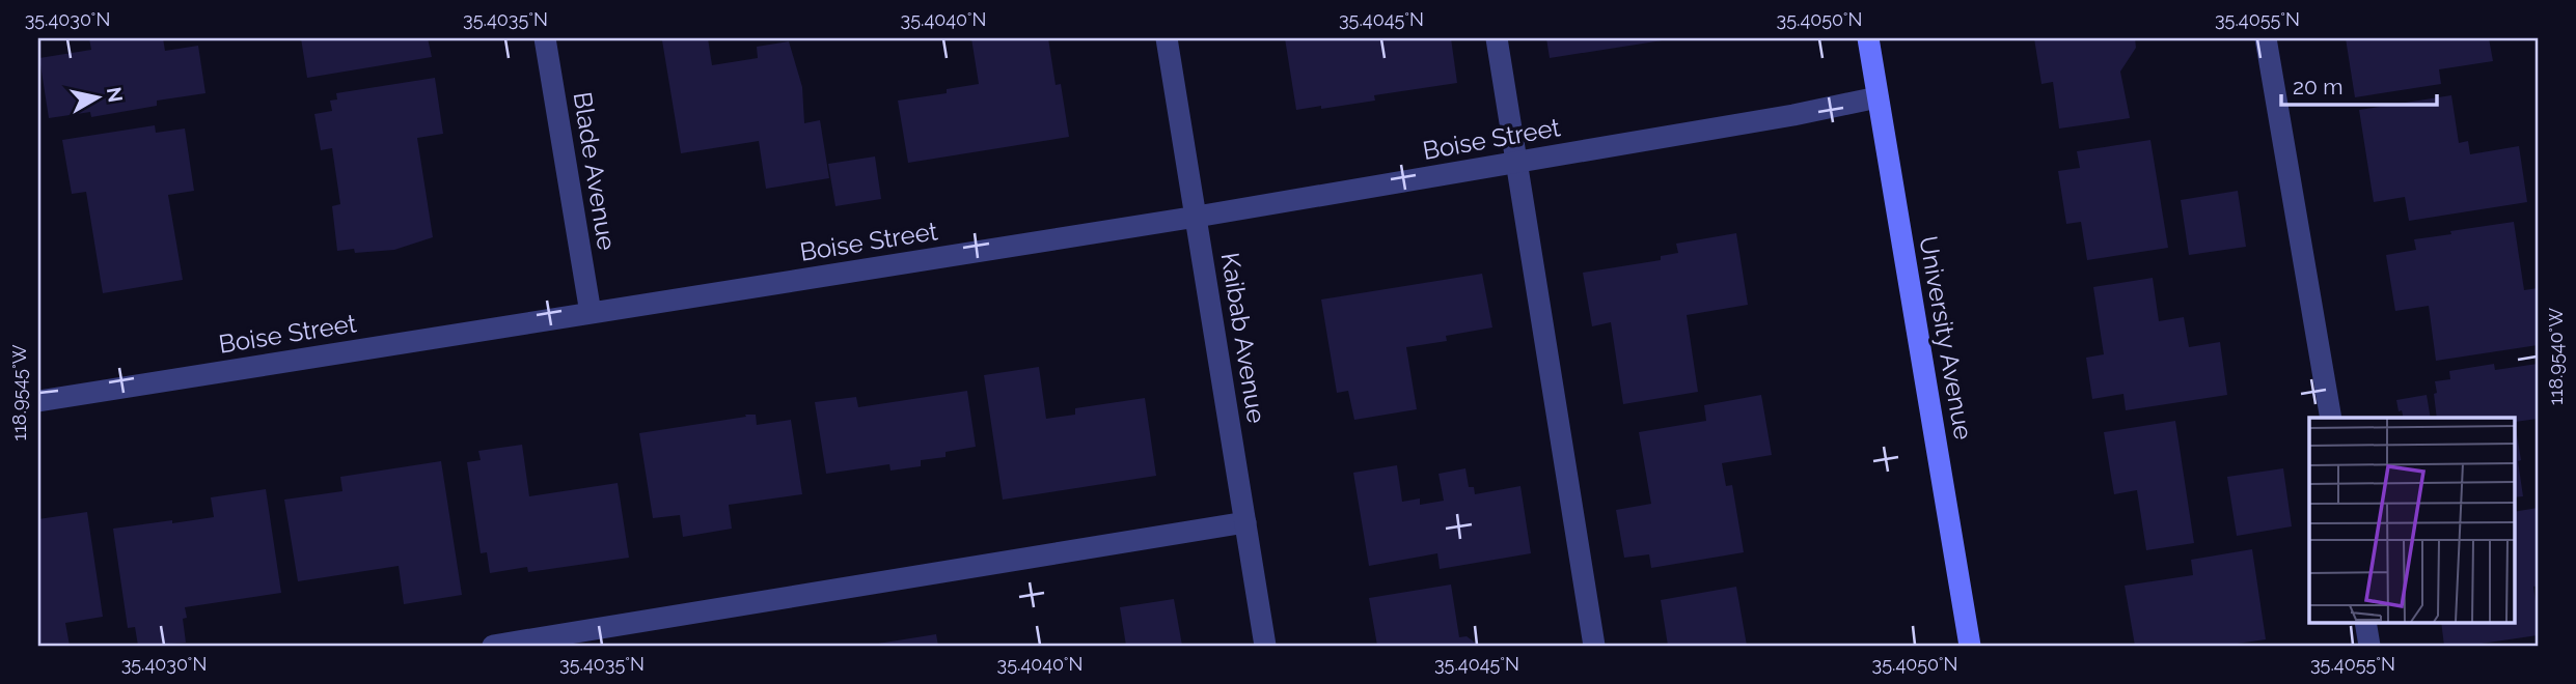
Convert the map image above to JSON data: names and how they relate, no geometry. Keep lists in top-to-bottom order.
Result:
{
  "streets": {
    "street": [
      "Boise Street",
      "Blade Avenue",
      "Kaibab Avenue",
      "University Avenue"
    ]
  },
  "crossings": [
    ["Boise Street", "Blade Avenue"],
    ["Boise Street", "Kaibab Avenue"],
    ["Boise Street", "University Avenue"]
  ],
  "scale_bar": "20 m",
  "north": "right",
  "coordinates": [
    "35.4030°N",
    "35.4035°N",
    "35.4040°N",
    "35.4045°N",
    "35.4050°N",
    "35.4055°N",
    "118.9540°W",
    "118.9545°W"
  ]
}
